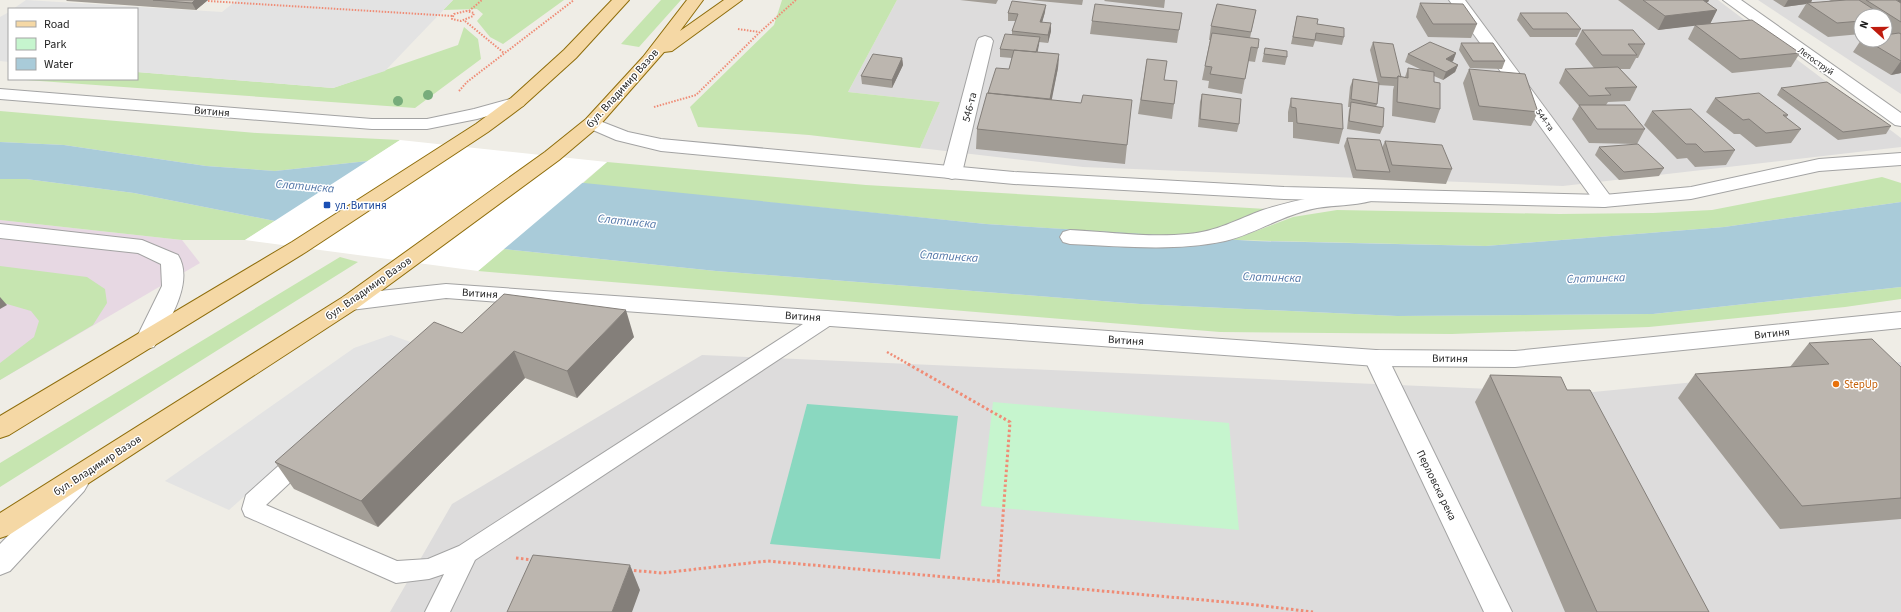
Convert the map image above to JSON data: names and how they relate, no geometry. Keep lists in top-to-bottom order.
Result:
{
  "streets": {
    "main road": ["бул. Владимир Вазов"],
    "street": [
      "Летоструй",
      "546-та",
      "Витиня",
      "544-та",
      "Перловска река"
    ]
  },
  "crossings": [
    ["бул. Владимир Вазов", "Витиня"],
    ["Витиня", "Перловска река"]
  ],
  "water": ["Слатинска"],
  "places": {
    "transit": ["ул. Витиня"],
    "other": ["StepUp"]
  },
  "legend": ["Road", "Park", "Water"],
  "north": "left"
}
